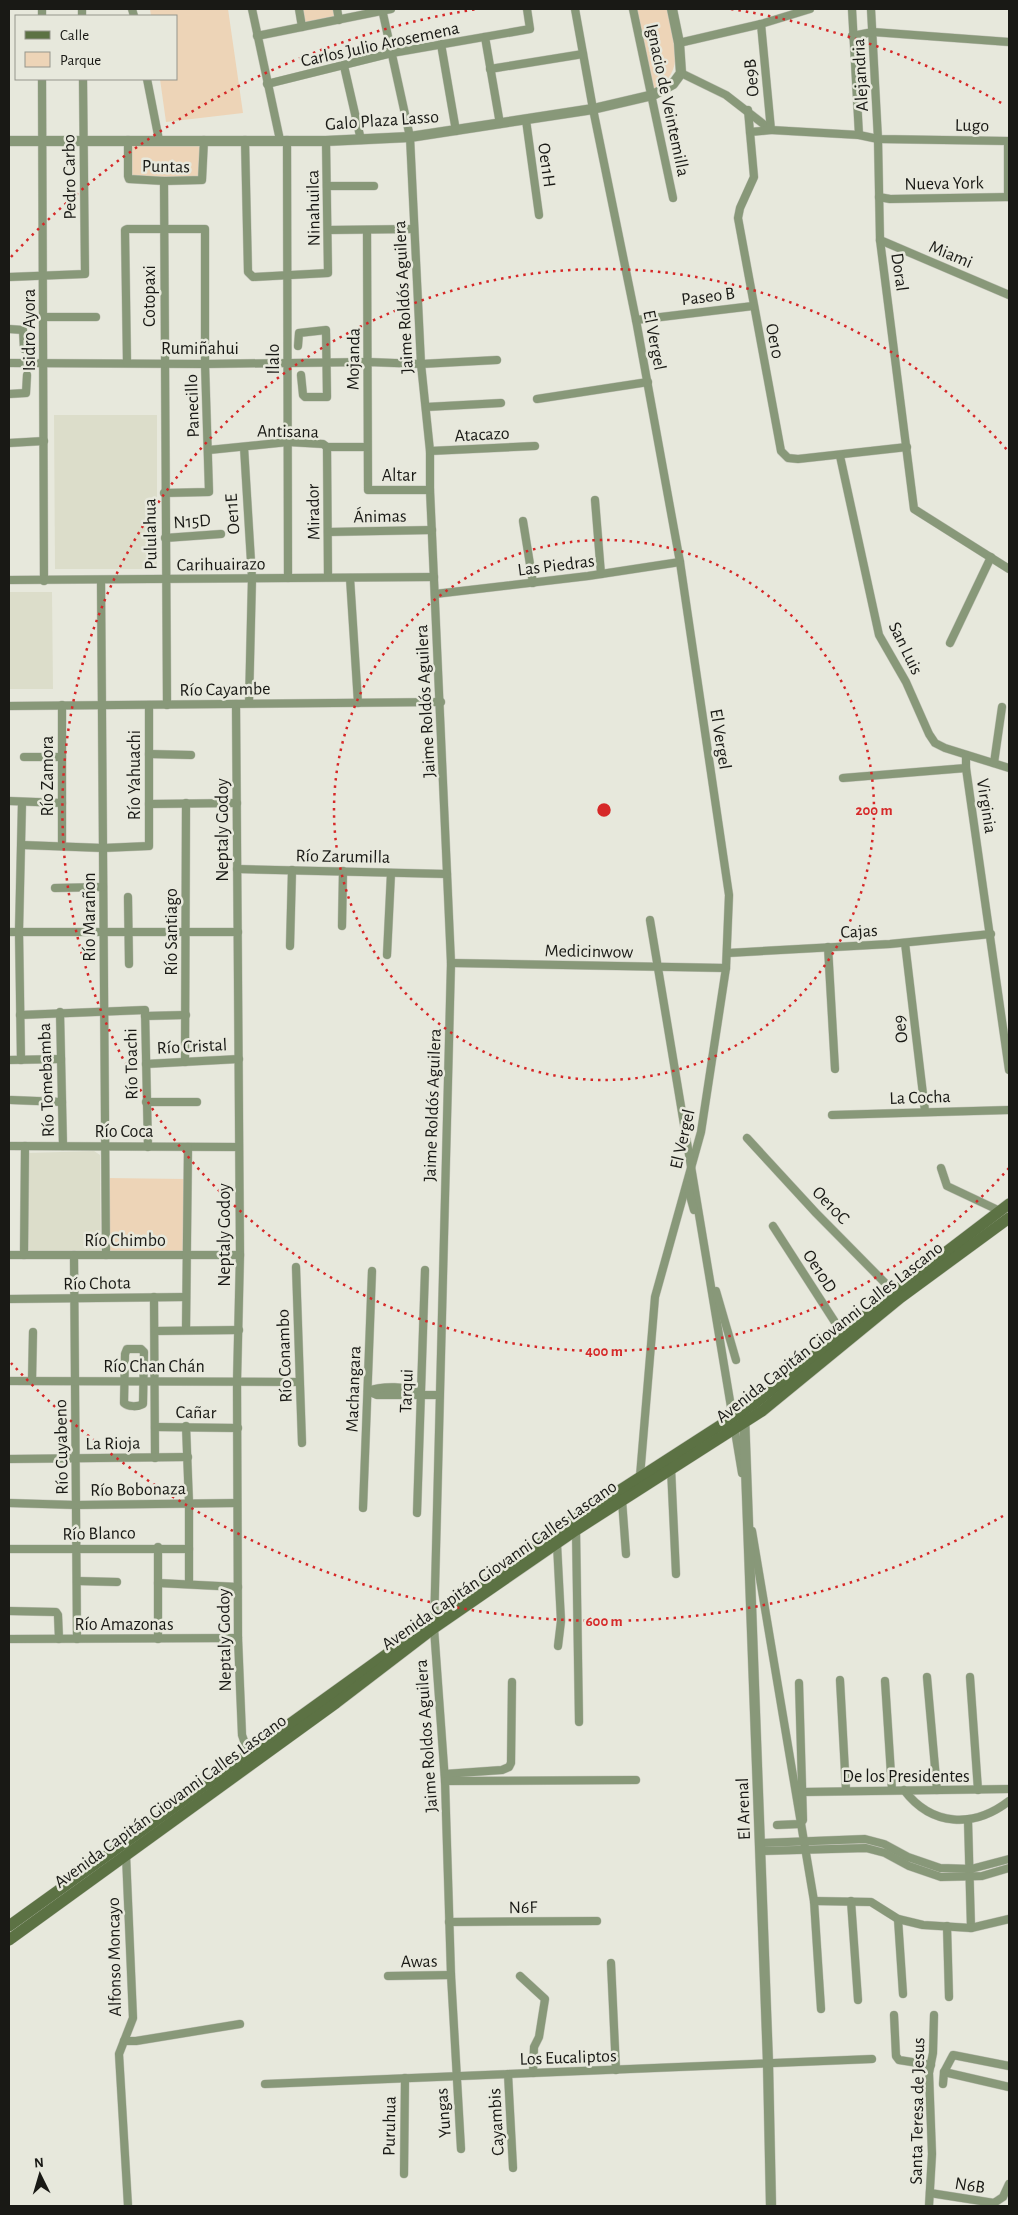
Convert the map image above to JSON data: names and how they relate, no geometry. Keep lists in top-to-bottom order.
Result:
{
  "streets": {
    "main road": ["Avenida Capitán Giovanni Calles Lascano"],
    "street": [
      "Carlos Julio Arosemena",
      "Alejandria",
      "Oe9B",
      "Ignacio de Veintemilla",
      "Galo Plaza Lasso",
      "Lugo",
      "Oe11H",
      "Puntas",
      "Pedro Carbo",
      "Nueva York",
      "Ninahuilca",
      "Miami",
      "Doral",
      "Cotopaxi",
      "Paseo B",
      "Jaime Roldós Aguilera",
      "Isidro Ayora",
      "El Vergel",
      "Oe10",
      "Rumiñahui",
      "Ilalo",
      "Mojanda",
      "Panecillo",
      "Antisana",
      "Atacazo",
      "Altar",
      "Mirador",
      "Oe11E",
      "Ánimas",
      "N15D",
      "Pululahua",
      "Carihuairazo",
      "Las Piedras",
      "San Luis",
      "Río Cayambe",
      "Río Yahuachi",
      "Río Zamora",
      "Virginia",
      "Neptaly Godoy",
      "Río Zarumilla",
      "Río Marañon",
      "Cajas",
      "Río Santiago",
      "Medicinwow",
      "Oe9",
      "Río Cristal",
      "Río Toachi",
      "Río Tomebamba",
      "La Cocha",
      "Río Coca",
      "Oe10C",
      "Río Chimbo",
      "Oe10D",
      "Río Chota",
      "Río Conambo",
      "Río Chan Chán",
      "Machangara",
      "Tarqui",
      "Cañar",
      "La Rioja",
      "Río Cuyabeno",
      "Río Bobonaza",
      "Río Blanco",
      "Río Amazonas",
      "Jaime Roldos Aguilera",
      "De los Presidentes",
      "El Arenal",
      "N6F",
      "Alfonso Moncayo",
      "Awas",
      "Los Eucaliptos",
      "Santa Teresa de Jesus",
      "Yungas",
      "Cayambis",
      "Puruhua",
      "N6B"
    ]
  },
  "crossings": [
    ["Carlos Julio Arosemena", "Jaime Roldós Aguilera"],
    ["Carlos Julio Arosemena", "Ilalo"],
    ["Alejandria", "Lugo"],
    ["Alejandria", "Doral"],
    ["Ignacio de Veintemilla", "Galo Plaza Lasso"],
    ["Galo Plaza Lasso", "Oe11H"],
    ["Galo Plaza Lasso", "Puntas"],
    ["Galo Plaza Lasso", "Pedro Carbo"],
    ["Galo Plaza Lasso", "Ninahuilca"],
    ["Galo Plaza Lasso", "Jaime Roldós Aguilera"],
    ["Galo Plaza Lasso", "Isidro Ayora"],
    ["Galo Plaza Lasso", "El Vergel"],
    ["Galo Plaza Lasso", "Ilalo"],
    ["Lugo", "Nueva York"],
    ["Lugo", "Doral"],
    ["Puntas", "Cotopaxi"],
    ["Pedro Carbo", "Isidro Ayora"],
    ["Nueva York", "Doral"],
    ["Ninahuilca", "Ilalo"],
    ["Miami", "Doral"],
    ["Doral", "Oe10"],
    ["Cotopaxi", "Rumiñahui"],
    ["Cotopaxi", "Panecillo"],
    ["Cotopaxi", "Pululahua"],
    ["Paseo B", "El Vergel"],
    ["Paseo B", "Oe10"],
    ["Jaime Roldós Aguilera", "Rumiñahui"],
    ["Jaime Roldós Aguilera", "Atacazo"],
    ["Jaime Roldós Aguilera", "Altar"],
    ["Jaime Roldós Aguilera", "Ánimas"],
    ["Jaime Roldós Aguilera", "Carihuairazo"],
    ["Jaime Roldós Aguilera", "Las Piedras"],
    ["Jaime Roldós Aguilera", "Río Cayambe"],
    ["Jaime Roldós Aguilera", "Río Zarumilla"],
    ["Jaime Roldós Aguilera", "Medicinwow"],
    ["Jaime Roldós Aguilera", "Jaime Roldos Aguilera"],
    ["Isidro Ayora", "Rumiñahui"],
    ["Isidro Ayora", "Carihuairazo"],
    ["El Vergel", "Las Piedras"],
    ["El Vergel", "Cajas"],
    ["El Vergel", "Medicinwow"],
    ["El Vergel", "Avenida Capitán Giovanni Calles Lascano"],
    ["Oe10", "San Luis"],
    ["Rumiñahui", "Ilalo"],
    ["Rumiñahui", "Mojanda"],
    ["Rumiñahui", "Panecillo"],
    ["Rumiñahui", "Pululahua"],
    ["Ilalo", "Antisana"],
    ["Ilalo", "Carihuairazo"],
    ["Mojanda", "Antisana"],
    ["Mojanda", "Altar"],
    ["Panecillo", "Antisana"],
    ["Panecillo", "Pululahua"],
    ["Antisana", "Mirador"],
    ["Antisana", "Oe11E"],
    ["Mirador", "Ánimas"],
    ["Mirador", "Carihuairazo"],
    ["Oe11E", "Carihuairazo"],
    ["Oe11E", "Río Cayambe"],
    ["N15D", "Pululahua"],
    ["Pululahua", "Carihuairazo"],
    ["Pululahua", "Río Cayambe"],
    ["Carihuairazo", "Río Marañon"],
    ["San Luis", "Virginia"],
    ["Río Cayambe", "Río Yahuachi"],
    ["Río Cayambe", "Río Zamora"],
    ["Río Cayambe", "Neptaly Godoy"],
    ["Río Cayambe", "Río Marañon"],
    ["Río Yahuachi", "Río Marañon"],
    ["Virginia", "Cajas"],
    ["Neptaly Godoy", "Río Zarumilla"],
    ["Neptaly Godoy", "Río Cristal"],
    ["Neptaly Godoy", "Río Coca"],
    ["Neptaly Godoy", "Río Chimbo"],
    ["Neptaly Godoy", "Avenida Capitán Giovanni Calles Lascano"],
    ["Neptaly Godoy", "Río Chan Chán"],
    ["Neptaly Godoy", "Cañar"],
    ["Neptaly Godoy", "Río Bobonaza"],
    ["Neptaly Godoy", "Río Amazonas"],
    ["Río Marañon", "Río Coca"],
    ["Río Marañon", "Río Chimbo"],
    ["Cajas", "Oe9"],
    ["Río Santiago", "Río Cristal"],
    ["Oe9", "La Cocha"],
    ["Río Cristal", "Río Toachi"],
    ["Río Toachi", "Río Coca"],
    ["Río Tomebamba", "Río Coca"],
    ["Oe10C", "Avenida Capitán Giovanni Calles Lascano"],
    ["Río Chimbo", "Río Cuyabeno"],
    ["Oe10D", "Avenida Capitán Giovanni Calles Lascano"],
    ["Río Chota", "Río Cuyabeno"],
    ["Avenida Capitán Giovanni Calles Lascano", "Jaime Roldos Aguilera"],
    ["Avenida Capitán Giovanni Calles Lascano", "El Arenal"],
    ["Avenida Capitán Giovanni Calles Lascano", "Alfonso Moncayo"],
    ["Río Conambo", "Río Chan Chán"],
    ["Río Chan Chán", "Río Cuyabeno"],
    ["La Rioja", "Río Cuyabeno"],
    ["Río Cuyabeno", "Río Bobonaza"],
    ["Río Cuyabeno", "Río Blanco"],
    ["Río Cuyabeno", "Río Amazonas"],
    ["Jaime Roldos Aguilera", "N6F"],
    ["Jaime Roldos Aguilera", "Awas"],
    ["Jaime Roldos Aguilera", "Los Eucaliptos"],
    ["Jaime Roldos Aguilera", "Yungas"],
    ["El Arenal", "Los Eucaliptos"],
    ["Los Eucaliptos", "Yungas"],
    ["Los Eucaliptos", "Cayambis"],
    ["Los Eucaliptos", "Puruhua"],
    ["Santa Teresa de Jesus", "N6B"]
  ],
  "legend": ["Calle", "Parque"],
  "north": "top",
  "rings": ["200 m", "400 m", "600 m"]
}
